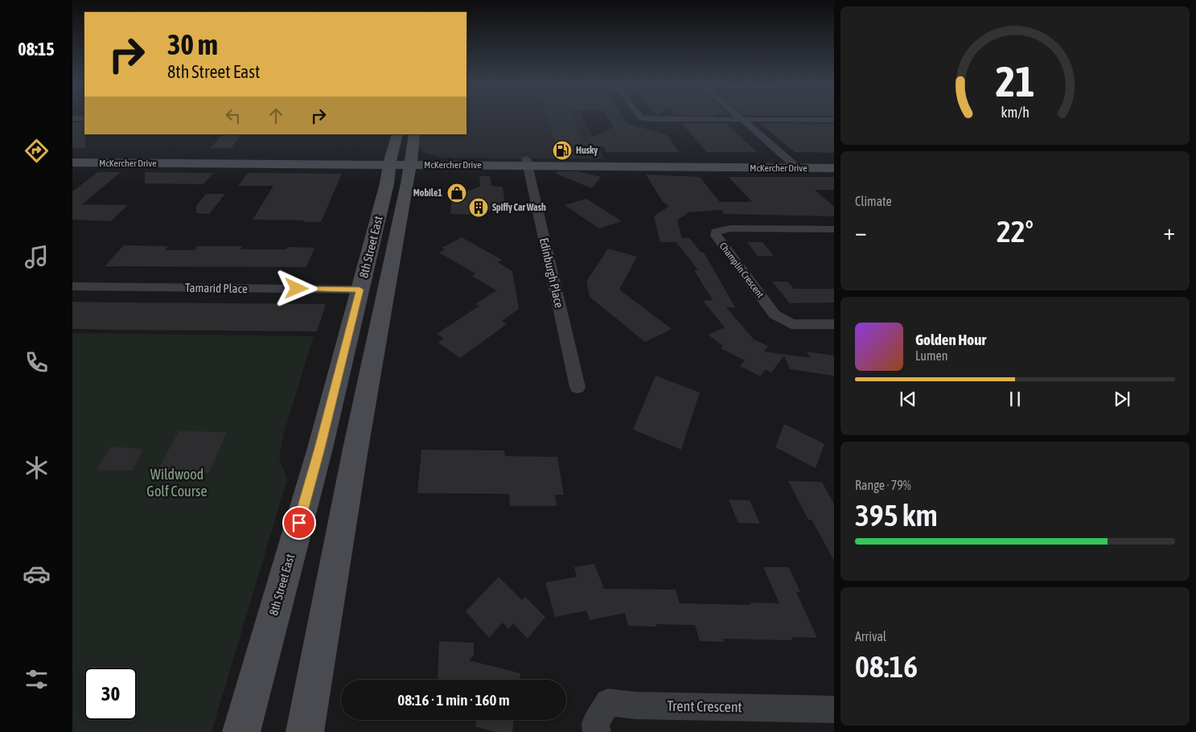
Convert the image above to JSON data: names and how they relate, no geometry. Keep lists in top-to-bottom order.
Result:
{
  "streets": {
    "main road": ["McKercher Drive", "8th Street East"],
    "street": [
      "Champlin Crescent",
      "Edinburgh Place",
      "Tamarid Place",
      "Trent Crescent"
    ]
  },
  "crossings": [
    ["McKercher Drive", "8th Street East"],
    ["McKercher Drive", "Edinburgh Place"],
    ["8th Street East", "Tamarid Place"]
  ],
  "parks": ["Wildwood Golf Course"],
  "places": {
    "fuel station": ["Husky"],
    "shop": ["Mobile1"],
    "building": ["Spiffy Car Wash"]
  },
  "page": {
    "tabs": "08:15",
    "turn": ["30 m", "8th Street East"],
    "tile": [
      "Climate",
      ["Range · 79%", "395 km"],
      ["Arrival", "08:16"]
    ],
    "heat": ["−", "22°", "+"],
    "song": ["Golden Hour", "Lumen"],
    "limit": "30",
    "trip": "08:16 · 1 min · 160 m",
    "gauge": ["21", "km/h"]
  }
}
